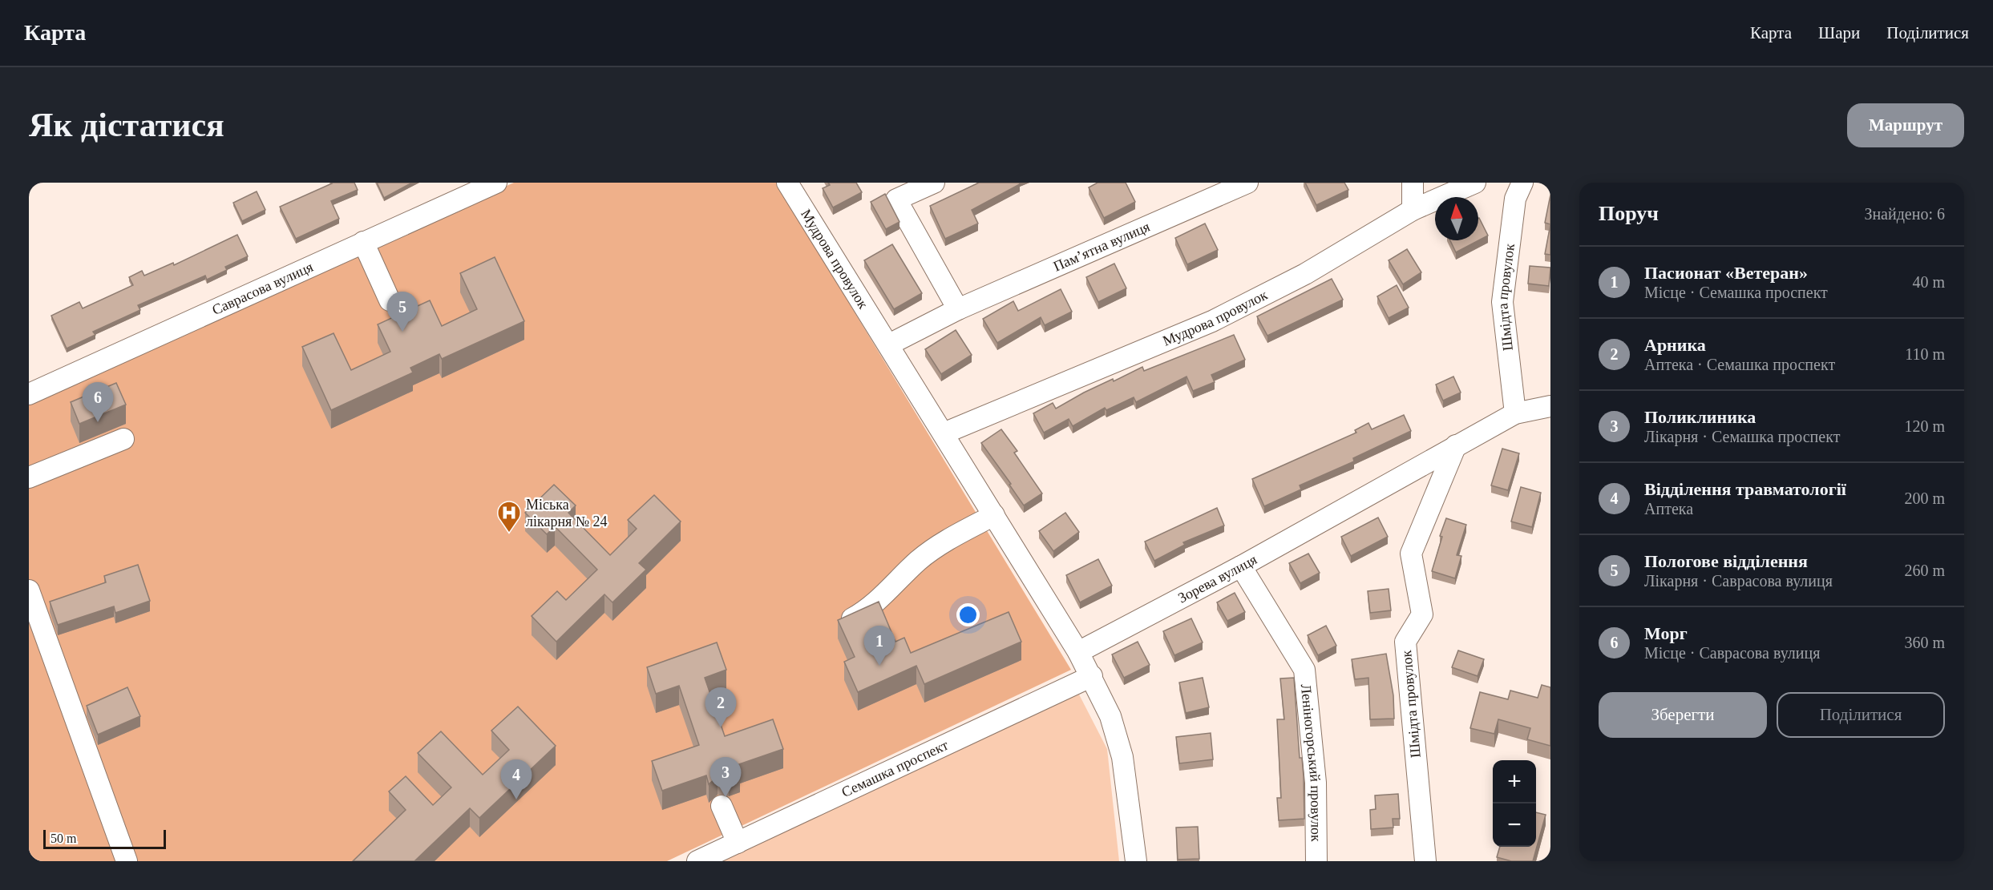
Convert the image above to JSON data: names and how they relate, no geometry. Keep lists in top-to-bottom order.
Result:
{
  "streets": {
    "street": [
      "Пам’ятна вулиця",
      "Мудрова провулок",
      "Саврасова вулиця",
      "Шмідта провулок",
      "Зорева вулиця",
      "Леніногорський провулок",
      "Семашка проспект"
    ]
  },
  "crossings": [
    ["Пам’ятна вулиця", "Мудрова провулок"],
    ["Мудрова провулок", "Зорева вулиця"],
    ["Шмідта провулок", "Зорева вулиця"],
    ["Зорева вулиця", "Леніногорський провулок"]
  ],
  "places": {
    "hospital": ["Міська лікарня № 24"]
  },
  "scale_bar": "50 m",
  "north": "top",
  "page": {
    "header": "Карта",
    "nav": ["Карта", "Шари", "Поділитися"],
    "buttons": [
      "Маршрут",
      ["Зберегти", "Поділитися"]
    ],
    "title": "Як дістатися",
    "heading": ["Поруч", "Знайдено: 6"],
    "list": [
      {
        "mark": "1",
        "name": "Пасионат «Ветеран»",
        "note": "Місце · Семашка проспект",
        "value": "40 m"
      },
      {
        "mark": "2",
        "name": "Арника",
        "note": "Аптека · Семашка проспект",
        "value": "110 m"
      },
      {
        "mark": "3",
        "name": "Поликлиника",
        "note": "Лікарня · Семашка проспект",
        "value": "120 m"
      },
      {
        "mark": "4",
        "name": "Відділення травматології",
        "note": "Аптека",
        "value": "200 m"
      },
      {
        "mark": "5",
        "name": "Пологове відділення",
        "note": "Лікарня · Саврасова вулиця",
        "value": "260 m"
      },
      {
        "mark": "6",
        "name": "Морг",
        "note": "Місце · Саврасова вулиця",
        "value": "360 m"
      }
    ],
    "pins": [
      "5",
      "6",
      "1",
      "2",
      "3",
      "4"
    ],
    "map_buttons": ["+", "−"],
    "scale": "50 m"
  }
}
